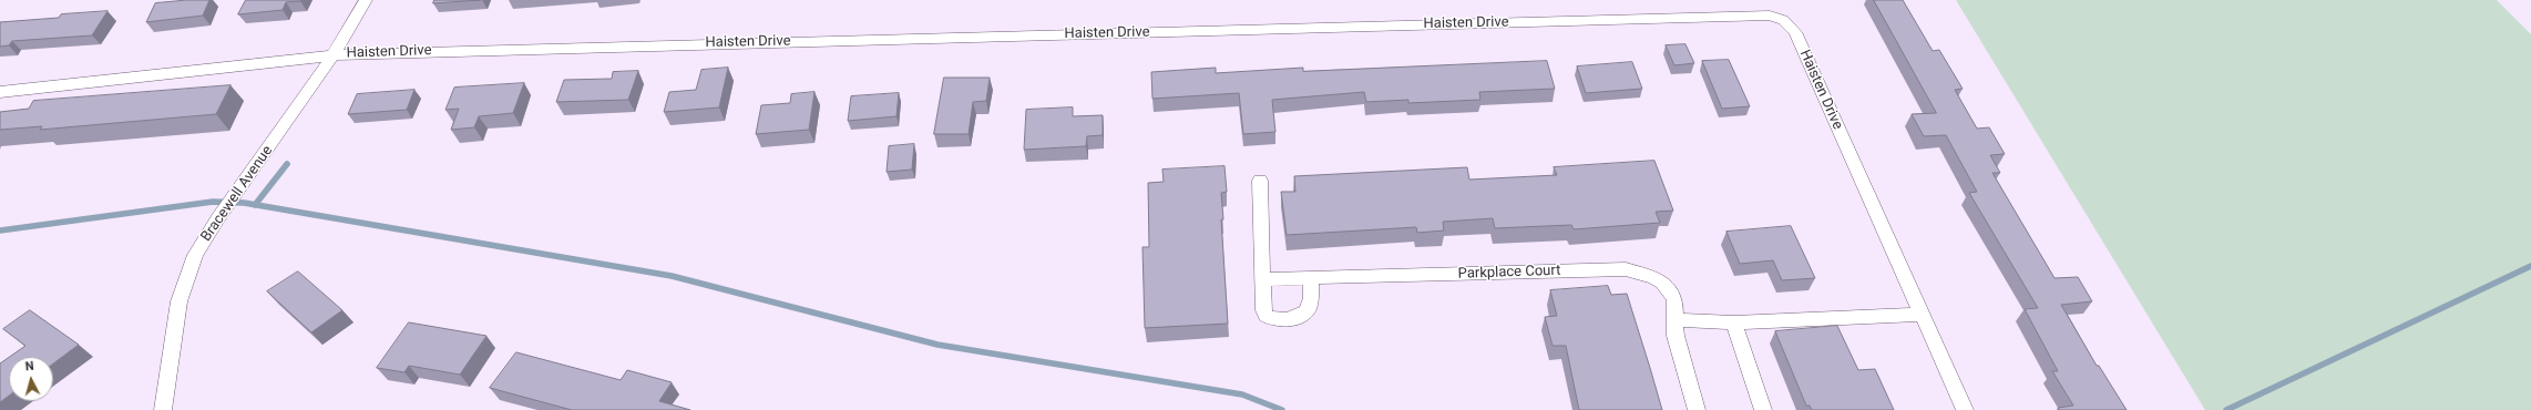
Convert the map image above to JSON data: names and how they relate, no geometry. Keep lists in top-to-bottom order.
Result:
{
  "streets": {
    "street": ["Haisten Drive", "Bracewell Avenue", "Parkplace Court"]
  },
  "crossings": [
    ["Haisten Drive", "Bracewell Avenue"]
  ],
  "north": "top"
}
